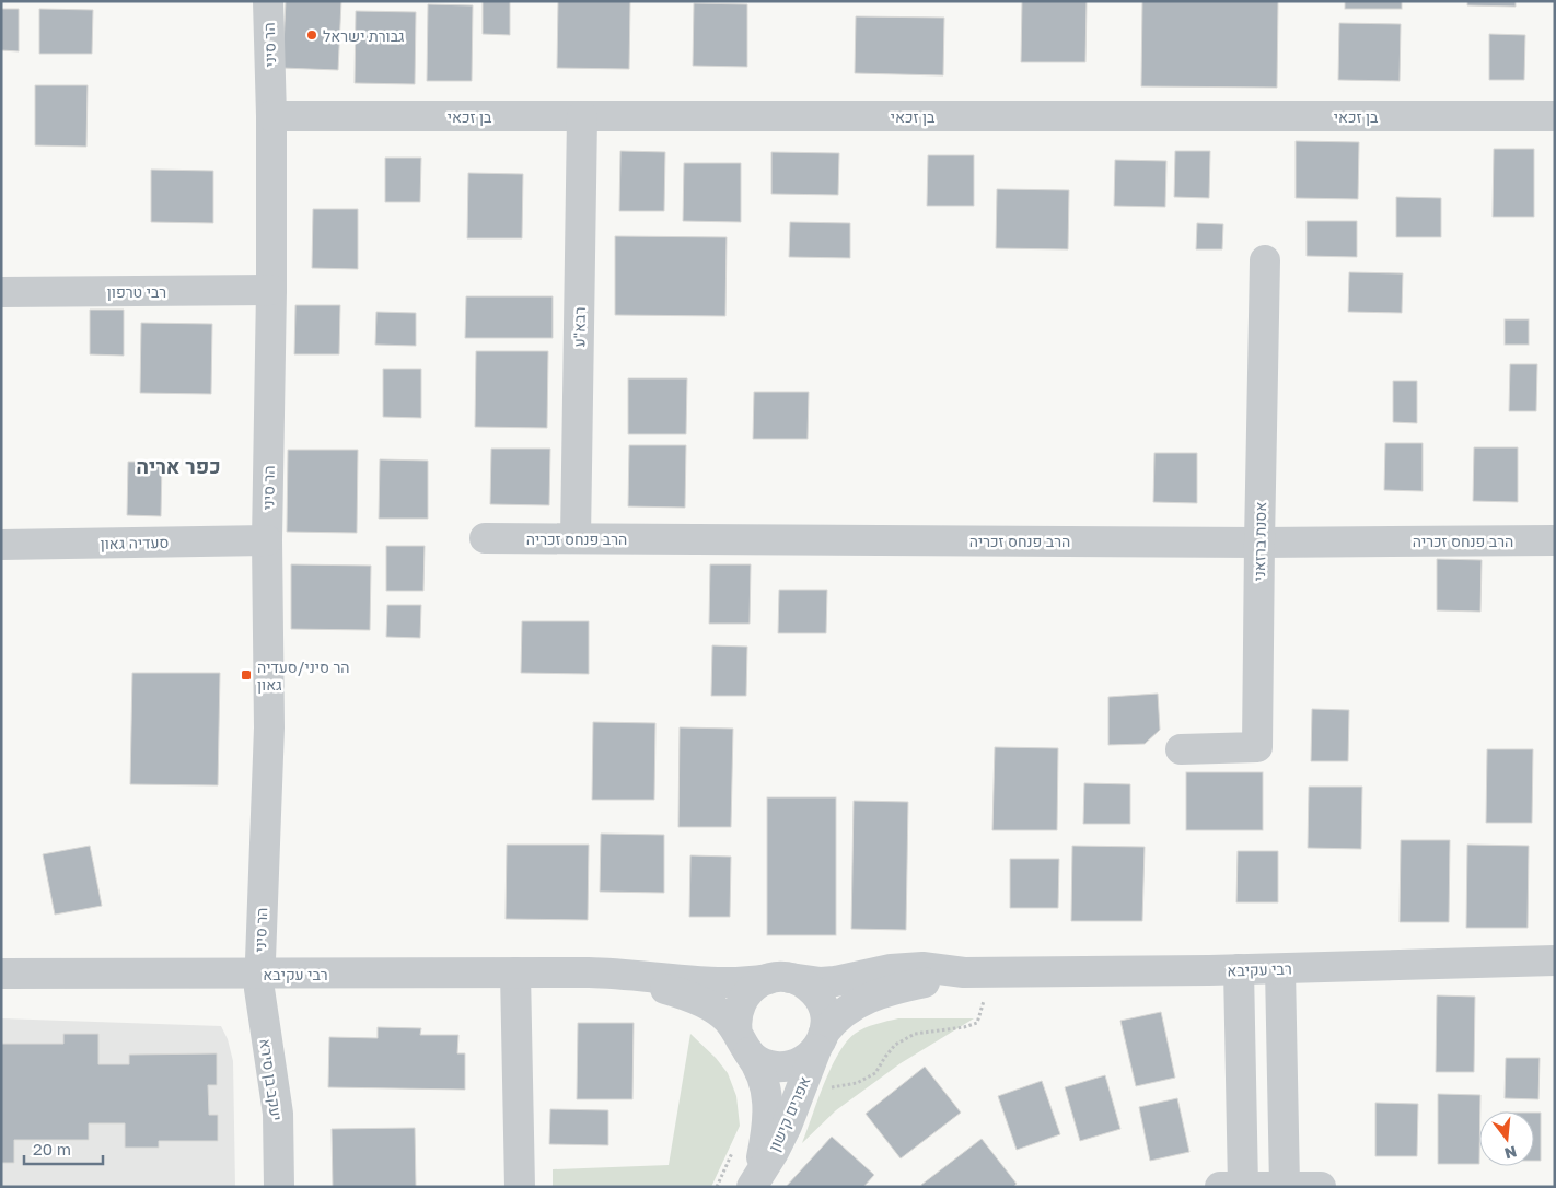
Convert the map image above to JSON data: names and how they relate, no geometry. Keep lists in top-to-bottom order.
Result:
{
  "streets": {
    "street": [
      "הר סיני",
      "בן זכאי",
      "רבי טרפון",
      "רבא\"ע",
      "הרב פנחס זכריה",
      "אסנת ברזאני",
      "סעדיה גאון",
      "רבי עקיבא",
      "יעקב בן סירא",
      "אפרים קישון"
    ]
  },
  "crossings": [
    ["הר סיני", "בן זכאי"],
    ["הר סיני", "רבי טרפון"],
    ["הר סיני", "סעדיה גאון"],
    ["הר סיני", "רבי עקיבא"],
    ["הר סיני", "יעקב בן סירא"],
    ["בן זכאי", "רבא\"ע"],
    ["רבא\"ע", "הרב פנחס זכריה"],
    ["הרב פנחס זכריה", "אסנת ברזאני"],
    ["רבי עקיבא", "יעקב בן סירא"],
    ["רבי עקיבא", "אפרים קישון"]
  ],
  "districts": ["כפר אריה"],
  "places": {
    "other": ["גבורת ישראל"],
    "transit": ["הר סיני/סעדיה גאון"]
  },
  "scale_bar": "20 m",
  "north": "bottom"
}
